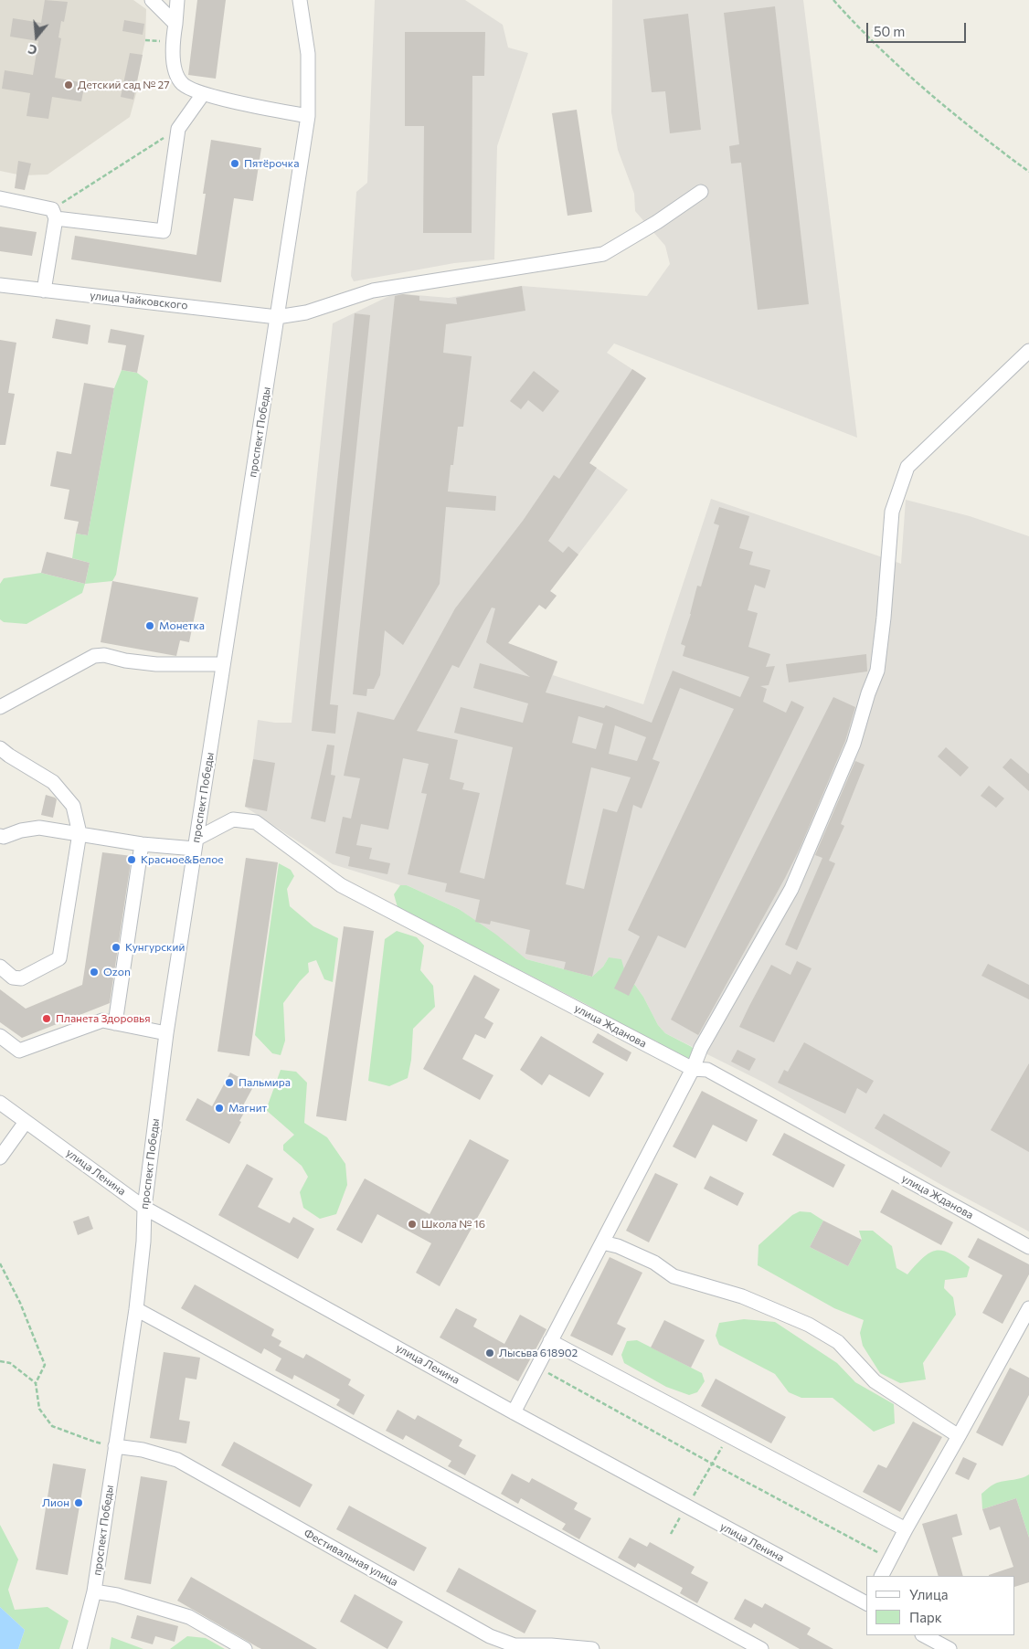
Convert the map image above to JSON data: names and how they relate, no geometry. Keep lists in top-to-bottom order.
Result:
{
  "streets": {
    "street": [
      "улица Чайковского",
      "проспект Победы",
      "улица Жданова",
      "улица Ленина",
      "Фестивальная улица"
    ]
  },
  "crossings": [
    ["улица Чайковского", "проспект Победы"],
    ["проспект Победы", "улица Жданова"],
    ["проспект Победы", "улица Ленина"],
    ["проспект Победы", "Фестивальная улица"]
  ],
  "places": [
    "Детский сад № 27",
    "Пятёрочка",
    "Монетка",
    "Красное&Белое",
    "Кунгурский",
    "Ozon",
    "Планета Здоровья",
    "Пальмира",
    "Магнит",
    "Школа № 16",
    "Лысьва 618902",
    "Лион"
  ],
  "legend": ["Улица", "Парк"],
  "scale_bar": "50 m",
  "north": "bottom"
}
